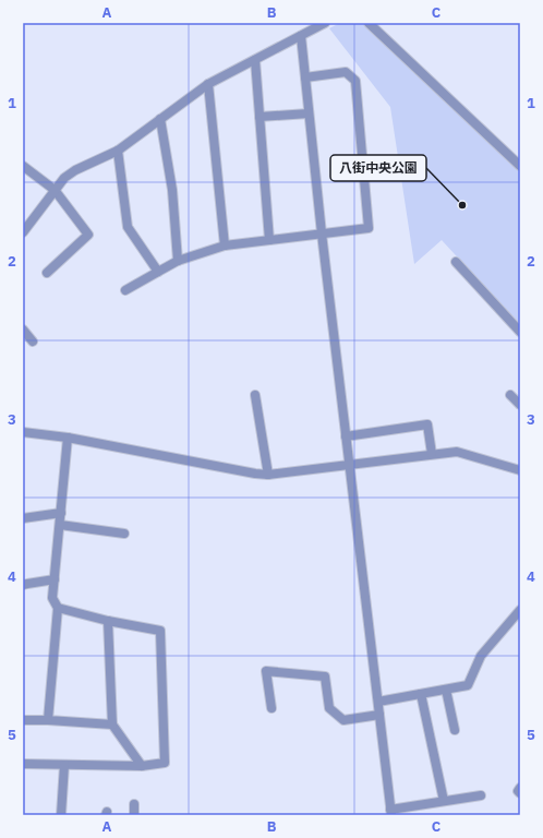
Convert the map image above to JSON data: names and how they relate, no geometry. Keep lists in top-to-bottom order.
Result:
{
  "places": ["八街中央公園"],
  "grid": {
    "columns": ["A", "B", "C"],
    "rows": [
      "1",
      "2",
      "3",
      "4",
      "5"
    ]
  }
}
